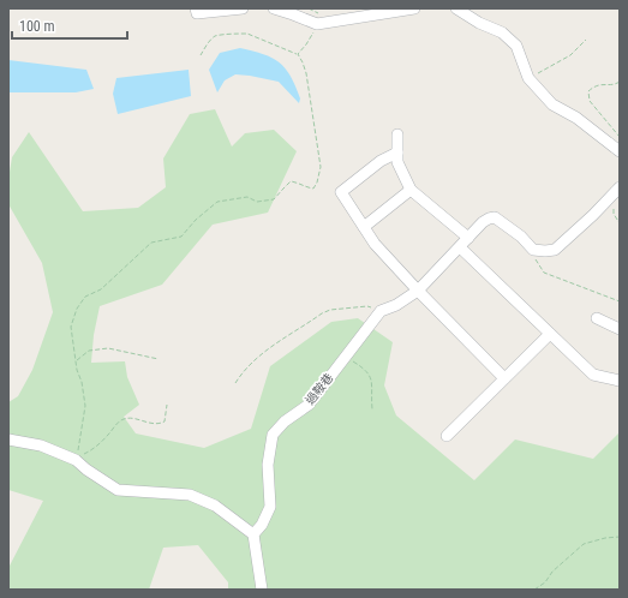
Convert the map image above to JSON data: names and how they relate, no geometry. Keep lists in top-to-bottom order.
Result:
{
  "streets": {
    "lane": ["過鞍巷"]
  },
  "scale_bar": "100 m"
}
